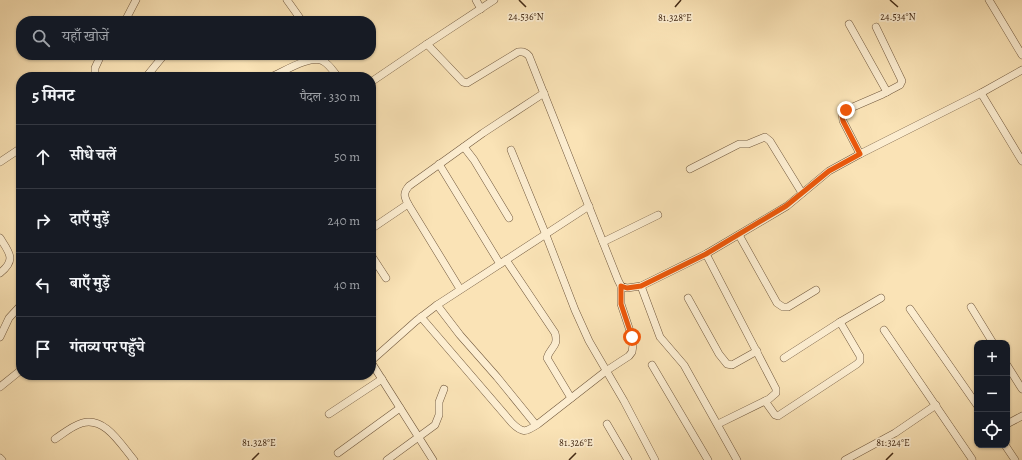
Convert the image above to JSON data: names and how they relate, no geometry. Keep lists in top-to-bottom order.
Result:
{
  "page": {
    "search": "यहाँ खोजें",
    "heading": ["5 मिनट", "पैदल · 330 m"],
    "list": [
      ["सीधे चलें", "50 m"],
      ["दाएँ मुड़ें", "240 m"],
      ["बाएँ मुड़ें", "40 m"],
      "गंतव्य पर पहुँचे"
    ],
    "map_buttons": ["+", "−"]
  },
  "coordinates": [
    "24.536°N",
    "24.534°N",
    "81.328°E",
    "81.326°E",
    "81.324°E"
  ]
}
